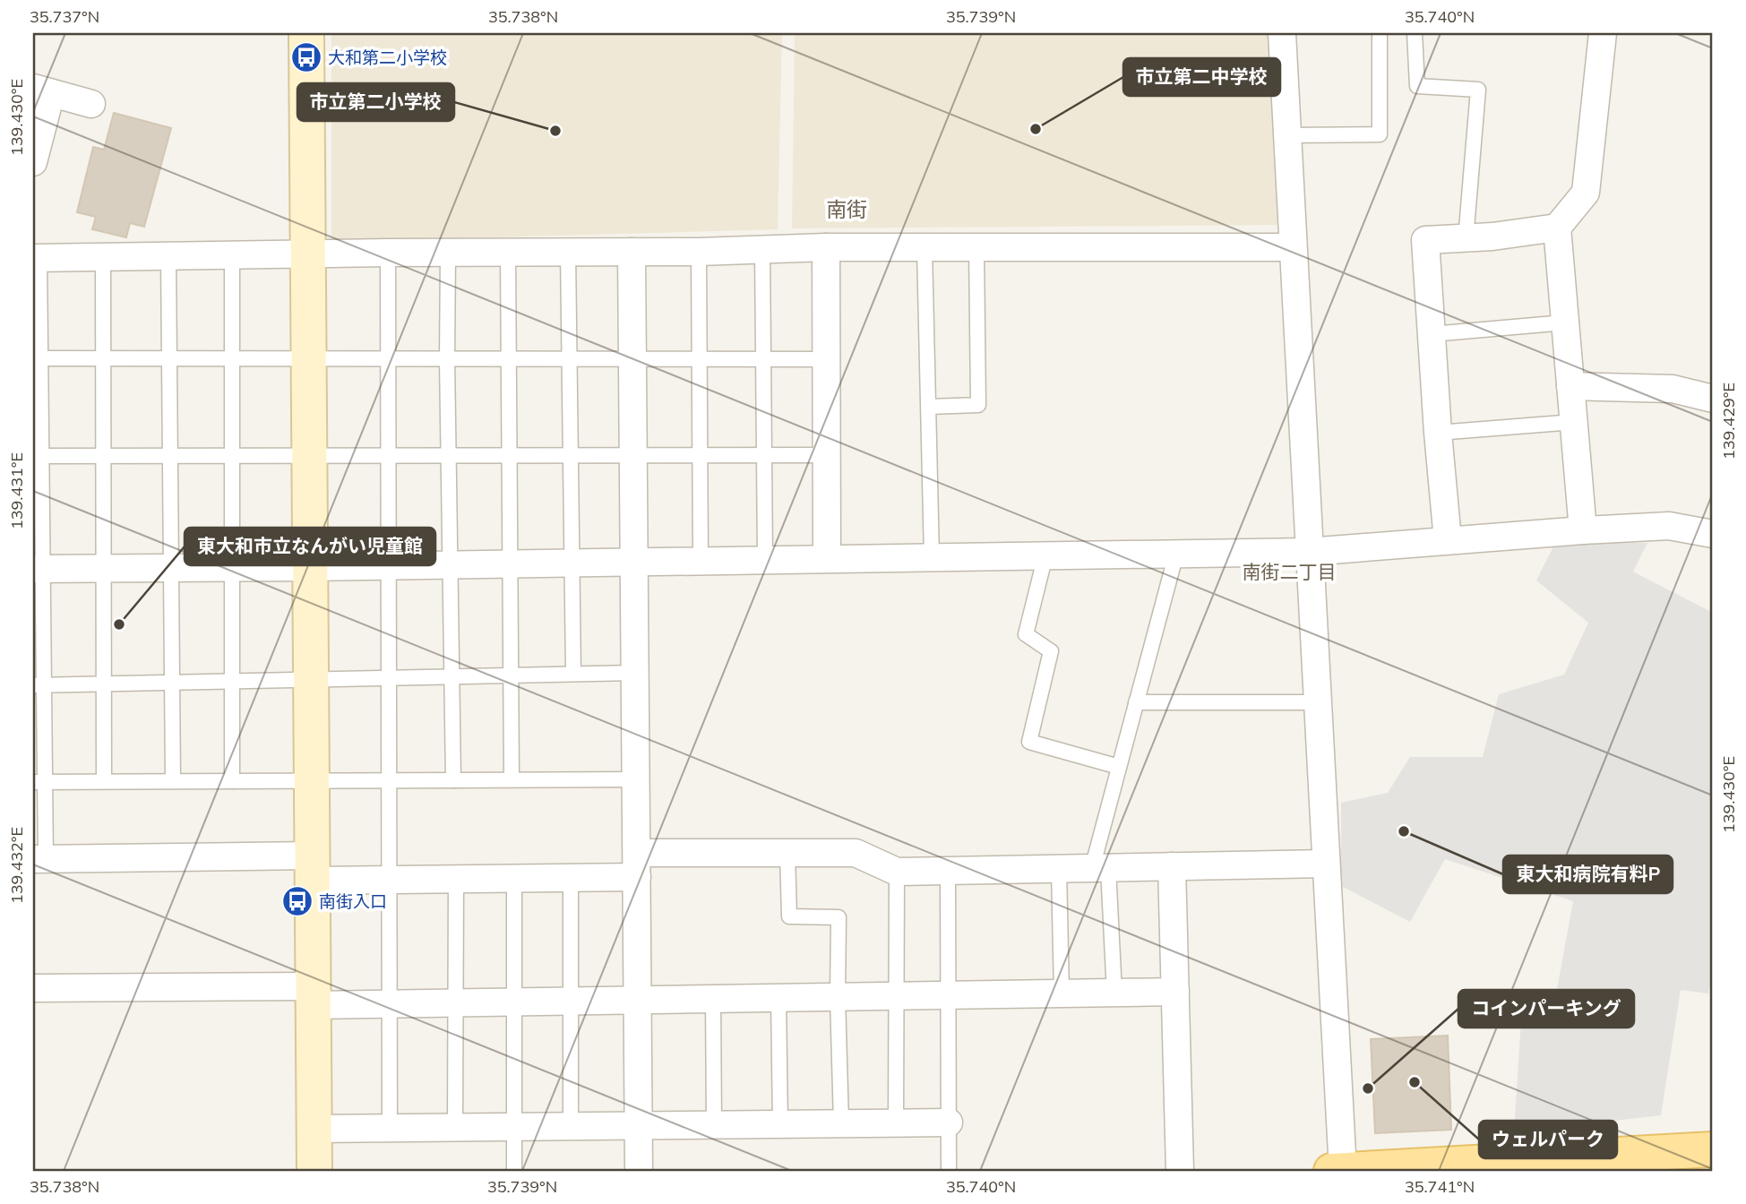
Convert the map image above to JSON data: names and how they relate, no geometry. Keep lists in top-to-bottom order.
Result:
{
  "districts": ["南街", "南街二丁目"],
  "places": {
    "bus stop": ["大和第二小学校", "南街入口"],
    "other": [
      "市立第二中学校",
      "市立第二小学校",
      "東大和市立なんがい児童館",
      "東大和病院有料P",
      "ウェルパーク",
      "コインパーキング"
    ]
  },
  "coordinates": [
    "35.737°N",
    "35.738°N",
    "35.739°N",
    "35.740°N",
    "139.430°E",
    "139.429°E",
    "139.431°E",
    "139.432°E",
    "35.741°N"
  ]
}
